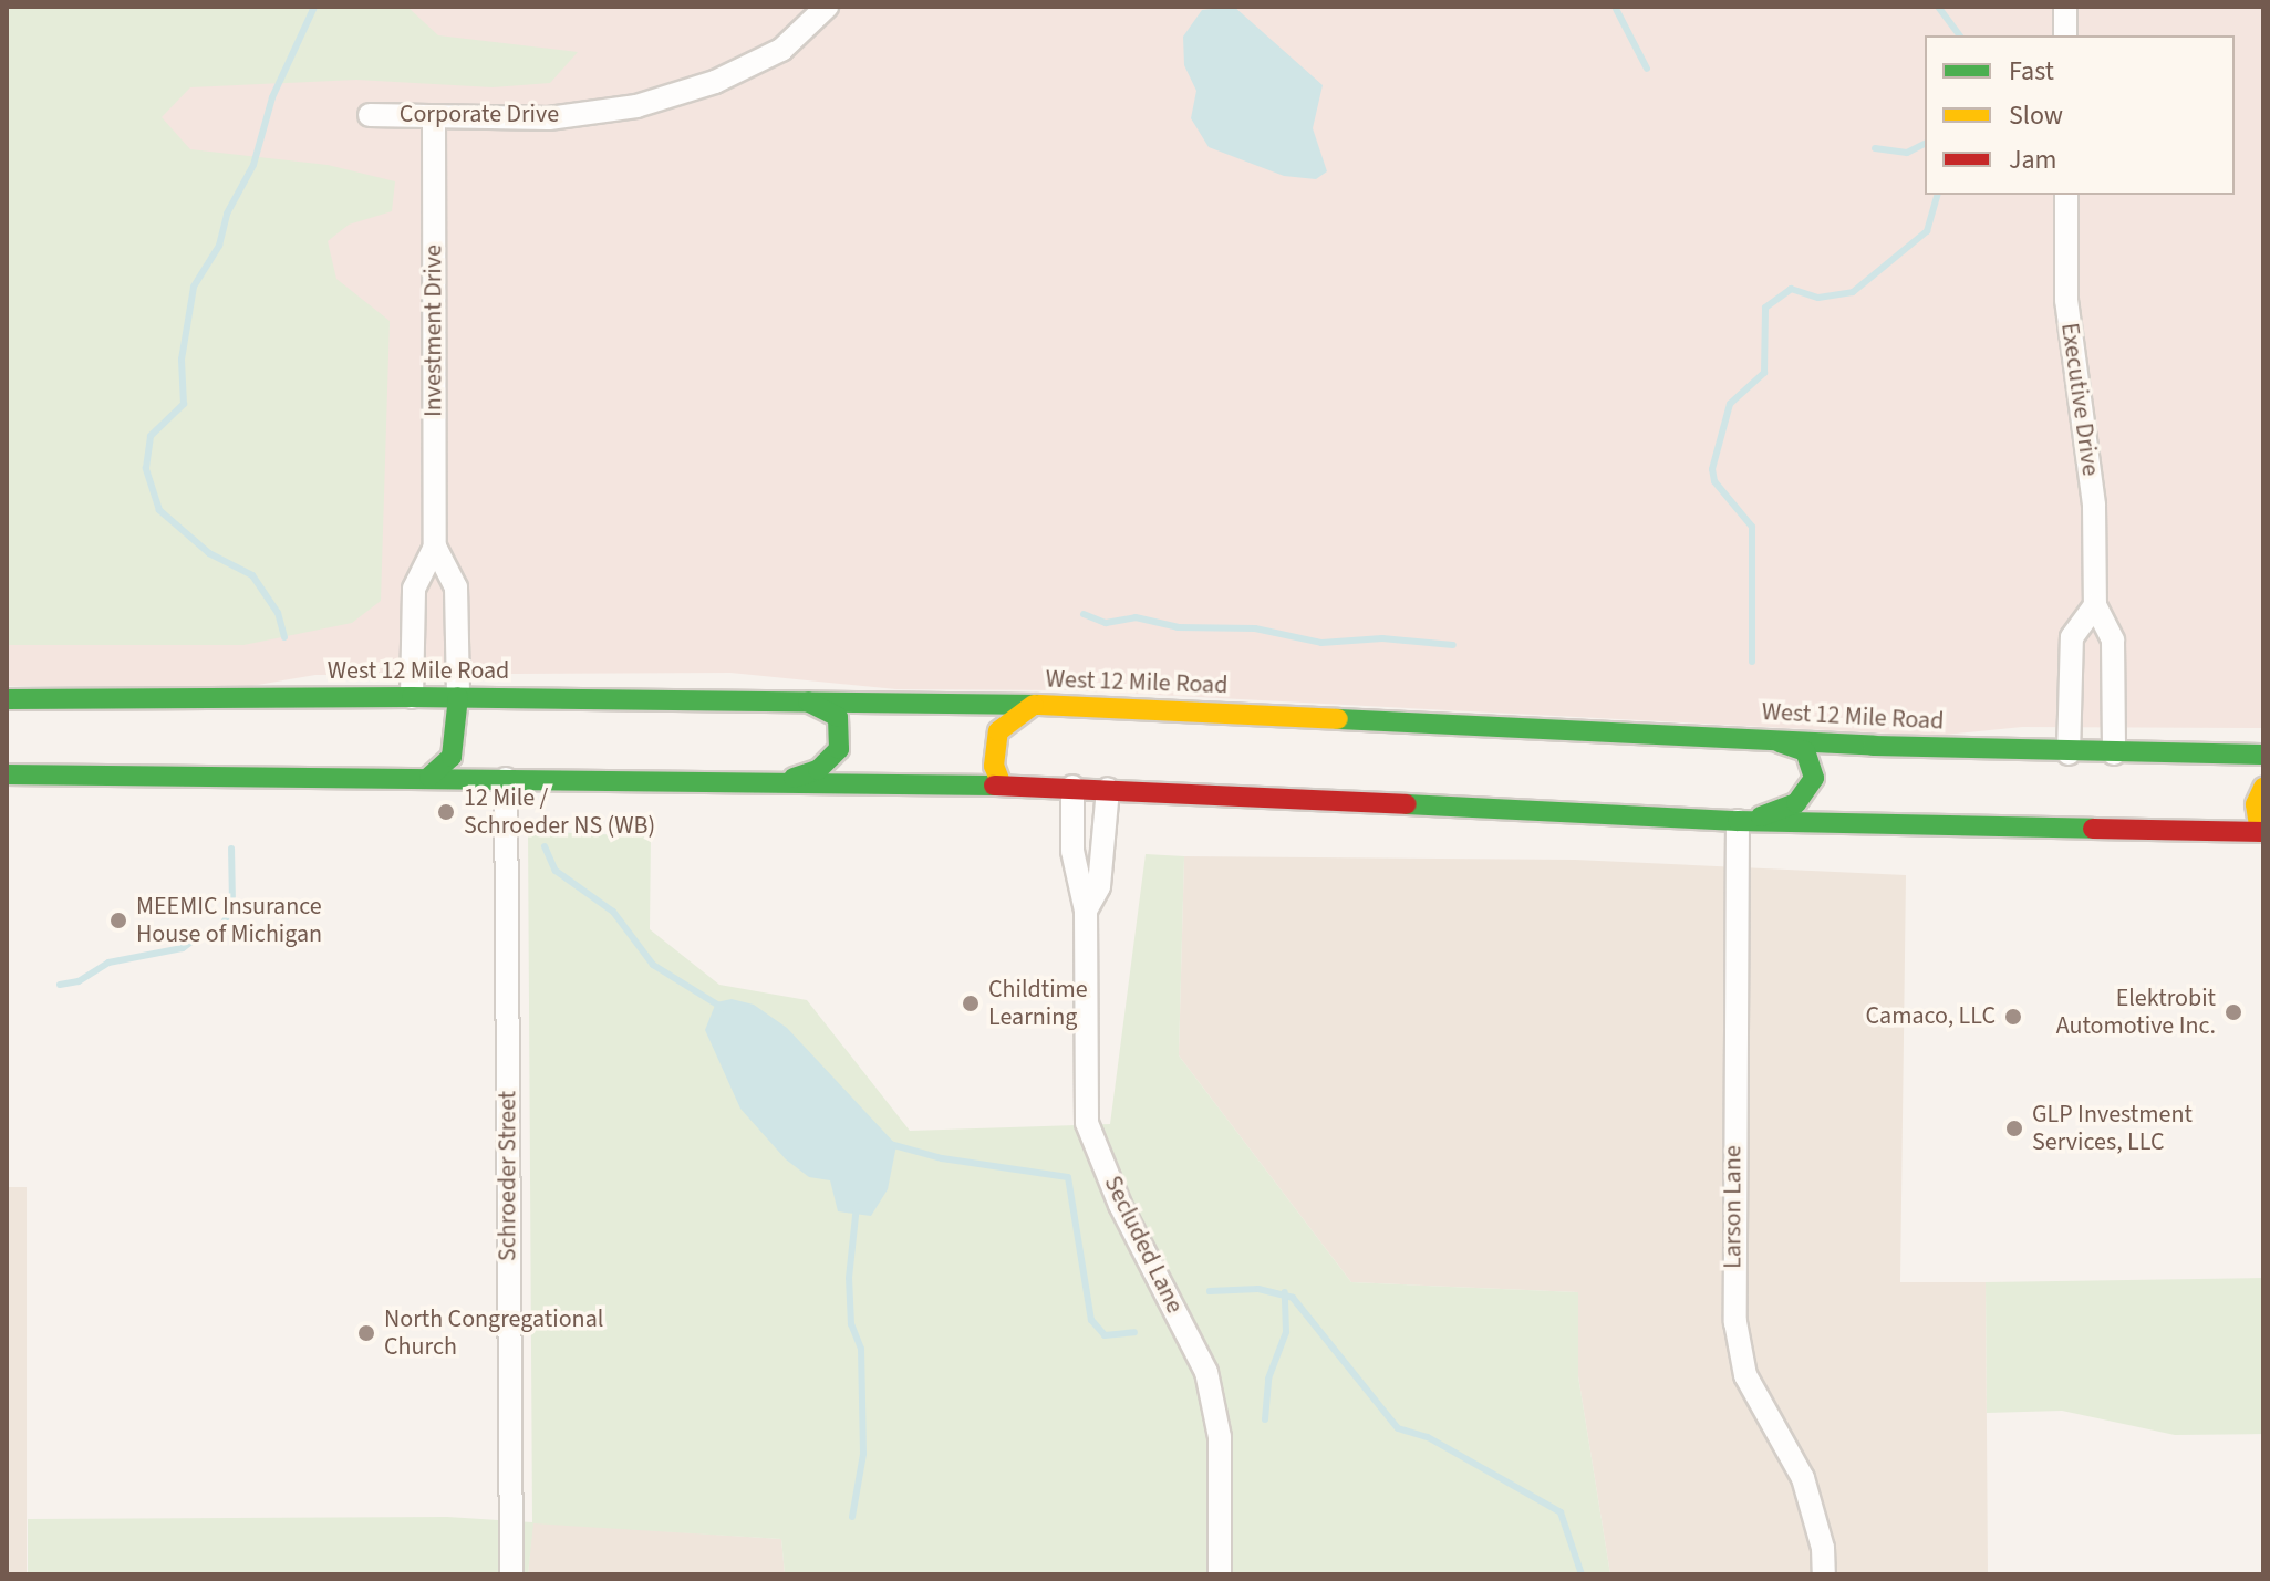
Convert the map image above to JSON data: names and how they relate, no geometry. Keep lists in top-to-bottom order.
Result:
{
  "streets": {
    "main road": ["West 12 Mile Road"],
    "street": [
      "Corporate Drive",
      "Investment Drive",
      "Executive Drive",
      "Schroeder Street",
      "Larson Lane",
      "Secluded Lane"
    ]
  },
  "crossings": [
    ["Corporate Drive", "Investment Drive"],
    ["Investment Drive", "West 12 Mile Road"],
    ["Executive Drive", "West 12 Mile Road"]
  ],
  "places": [
    "12 Mile / Schroeder NS (WB)",
    "MEEMIC Insurance House of Michigan",
    "Childtime Learning",
    "Elektrobit Automotive Inc.",
    "Camaco, LLC",
    "GLP Investment Services, LLC",
    "North Congregational Church"
  ],
  "legend": ["Fast", "Slow", "Jam"]
}
